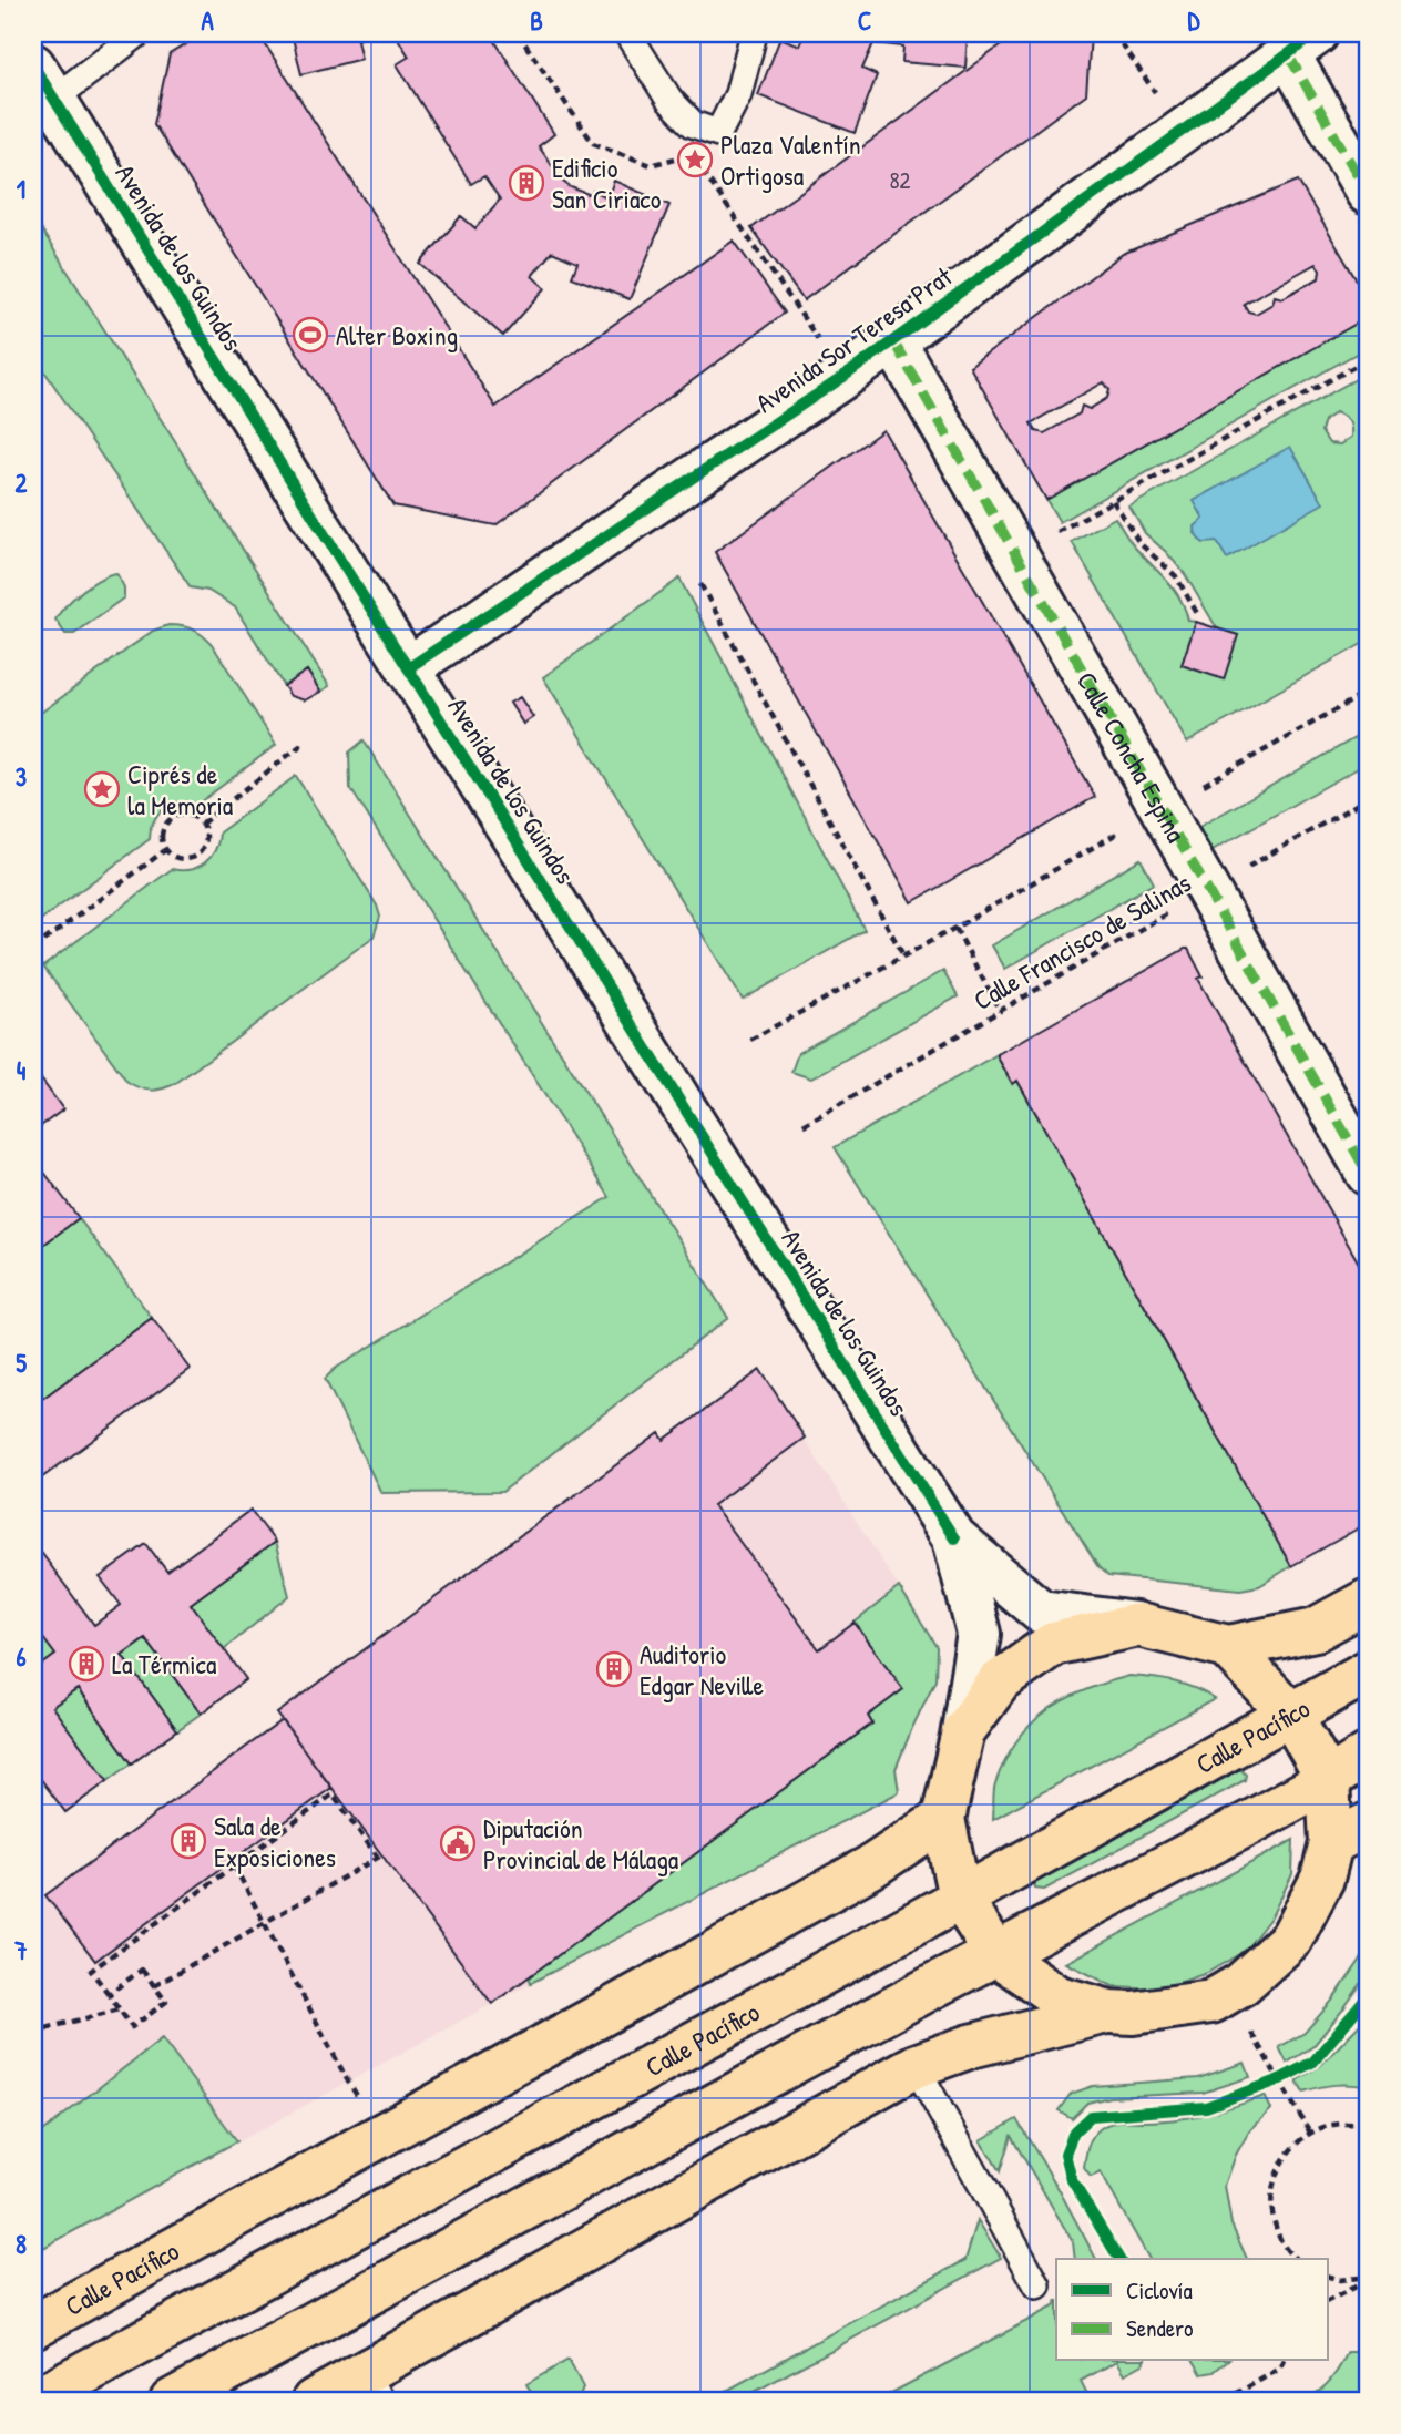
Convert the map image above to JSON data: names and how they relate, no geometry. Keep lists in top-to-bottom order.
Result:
{
  "streets": {
    "main road": ["Calle Pacífico"],
    "street": ["Avenida de los Guindos", "Avenida Sor Teresa Prat", "Calle Concha Espina"],
    "path": ["Calle Francisco de Salinas"]
  },
  "crossings": [
    ["Avenida de los Guindos", "Avenida Sor Teresa Prat"],
    ["Avenida Sor Teresa Prat", "Calle Concha Espina"],
    ["Calle Concha Espina", "Calle Francisco de Salinas"]
  ],
  "places": {
    "place": ["Plaza Valentín Ortigosa", "Ciprés de la Memoria"],
    "building": [
      "Edificio San Ciriaco",
      "La Térmica",
      "Auditorio Edgar Neville",
      "Sala de Exposiciones"
    ],
    "sports": ["Alter Boxing"],
    "public building": ["Diputación Provincial de Málaga"]
  },
  "house_numbers": ["82"],
  "legend": ["Ciclovía", "Sendero"],
  "grid": {
    "columns": [
      "A",
      "B",
      "C",
      "D"
    ],
    "rows": [
      "1",
      "2",
      "3",
      "4",
      "5",
      "6",
      "7",
      "8"
    ]
  }
}
